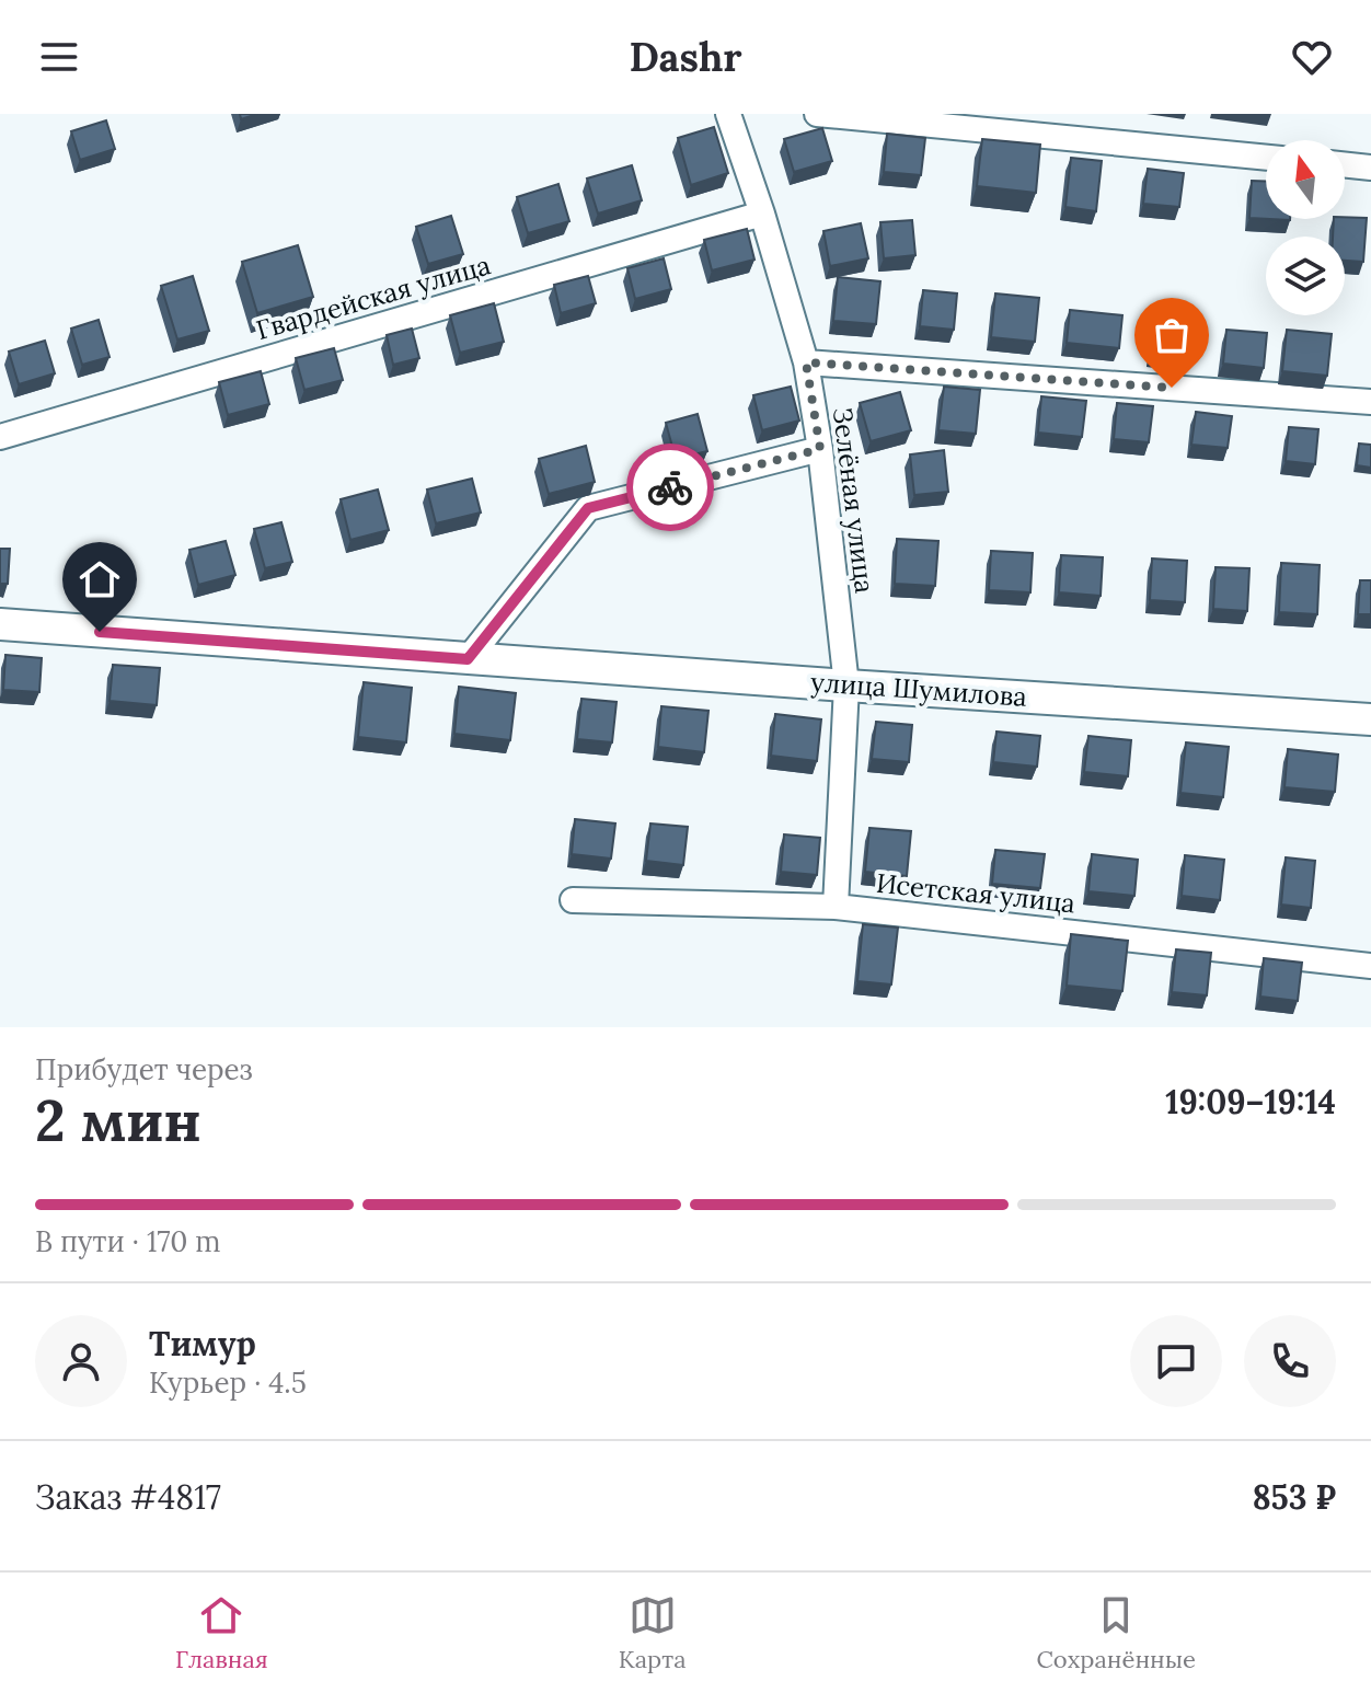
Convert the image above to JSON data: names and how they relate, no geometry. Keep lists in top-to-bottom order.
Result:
{
  "streets": {
    "street": [
      "Гвардейская улица",
      "Зелёная улица",
      "улица Шумилова",
      "Исетская улица"
    ]
  },
  "crossings": [
    ["Гвардейская улица", "Зелёная улица"],
    ["Зелёная улица", "улица Шумилова"],
    ["Зелёная улица", "Исетская улица"]
  ],
  "north": "top",
  "page": {
    "header": "Dashr",
    "heading": ["2 мин", "Прибудет через", "19:09–19:14"],
    "panel": [
      "Тимур",
      "Курьер · 4.5",
      "Заказ #4817",
      "853 ₽"
    ],
    "bar": "В пути · 170 m",
    "tabs": ["Главная", "Карта", "Сохранённые"]
  }
}
